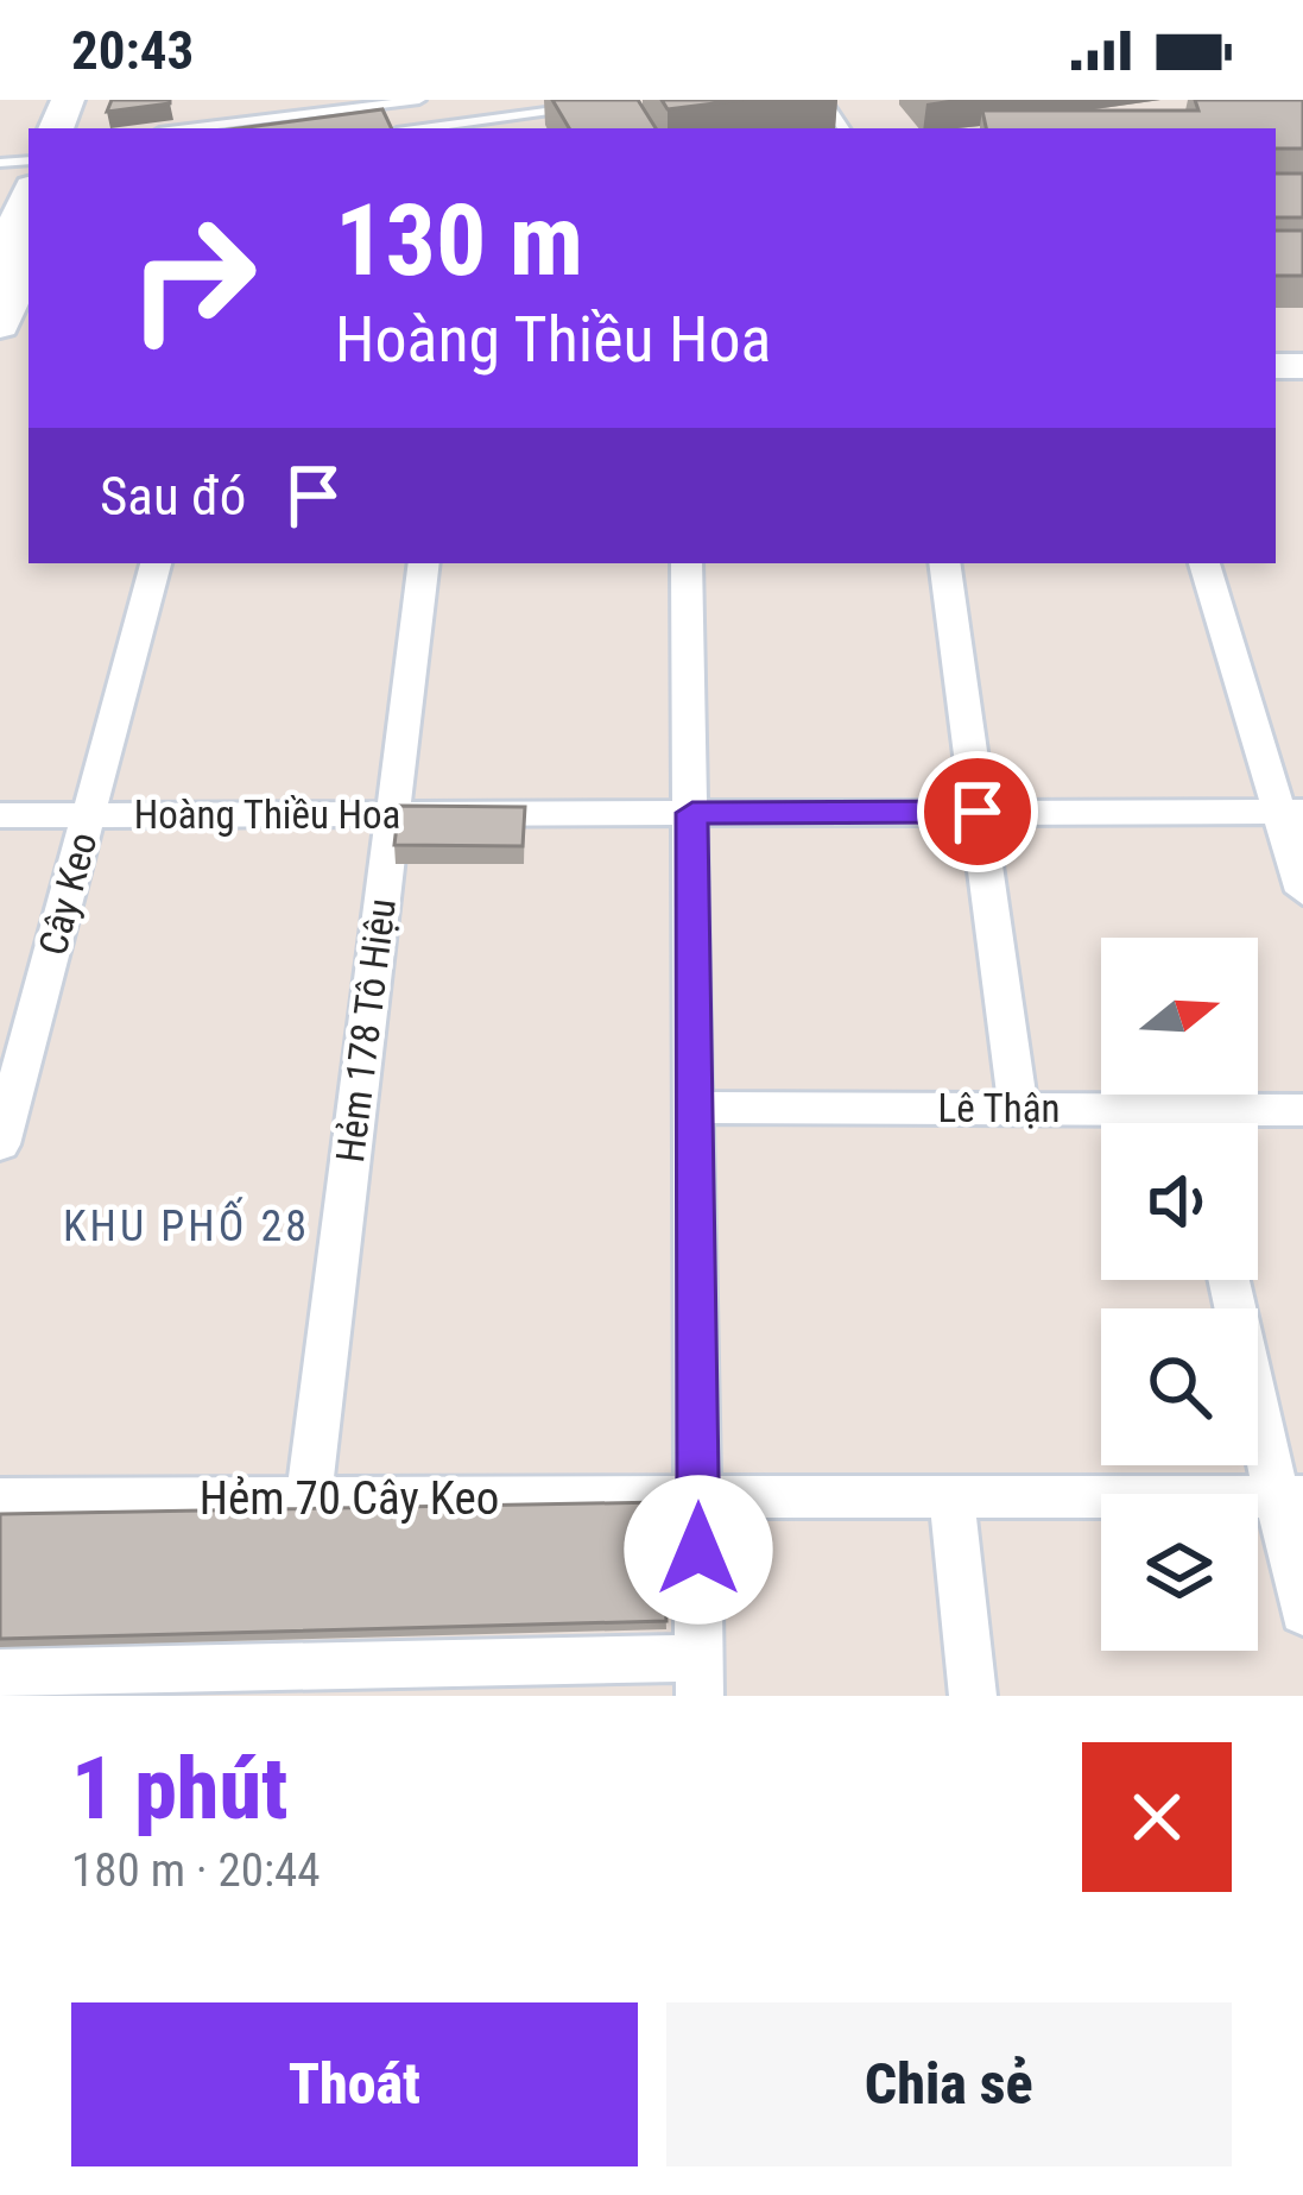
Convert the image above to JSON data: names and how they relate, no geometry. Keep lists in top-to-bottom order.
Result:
{
  "streets": {
    "street": [
      "Hoàng Thiều Hoa",
      "Cây Keo",
      "Hẻm 178 Tô Hiệu",
      "Lê Thận",
      "Hẻm 70 Cây Keo"
    ]
  },
  "crossings": [
    ["Hoàng Thiều Hoa", "Cây Keo"],
    ["Hoàng Thiều Hoa", "Hẻm 178 Tô Hiệu"],
    ["Hẻm 178 Tô Hiệu", "Hẻm 70 Cây Keo"]
  ],
  "districts": ["KHU PHỐ 28"],
  "north": "right",
  "page": {
    "status": "20:43",
    "turn": ["130 m", "Hoàng Thiều Hoa"],
    "then": "Sau đó",
    "heading": ["1 phút", "180 m · 20:44"],
    "buttons": ["Thoát", "Chia sẻ"]
  }
}
